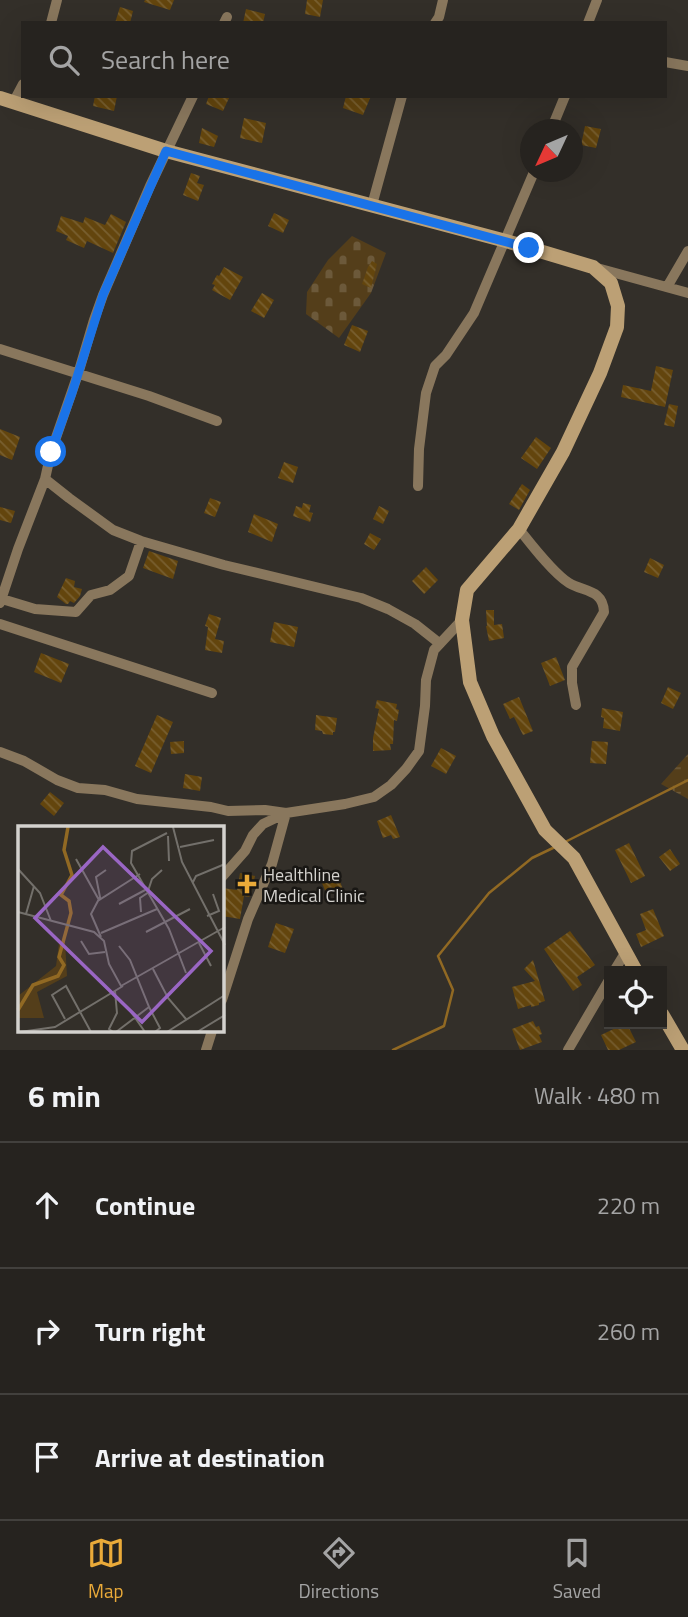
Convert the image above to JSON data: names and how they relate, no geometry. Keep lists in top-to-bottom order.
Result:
{
  "places": {
    "health": ["Healthline Medical Clinic"]
  },
  "north": "bottom left",
  "page": {
    "search": "Search here",
    "heading": ["6 min", "Walk · 480 m"],
    "list": [
      ["Continue", "220 m"],
      ["Turn right", "260 m"],
      "Arrive at destination"
    ],
    "nav": ["Map", "Directions", "Saved"]
  }
}
